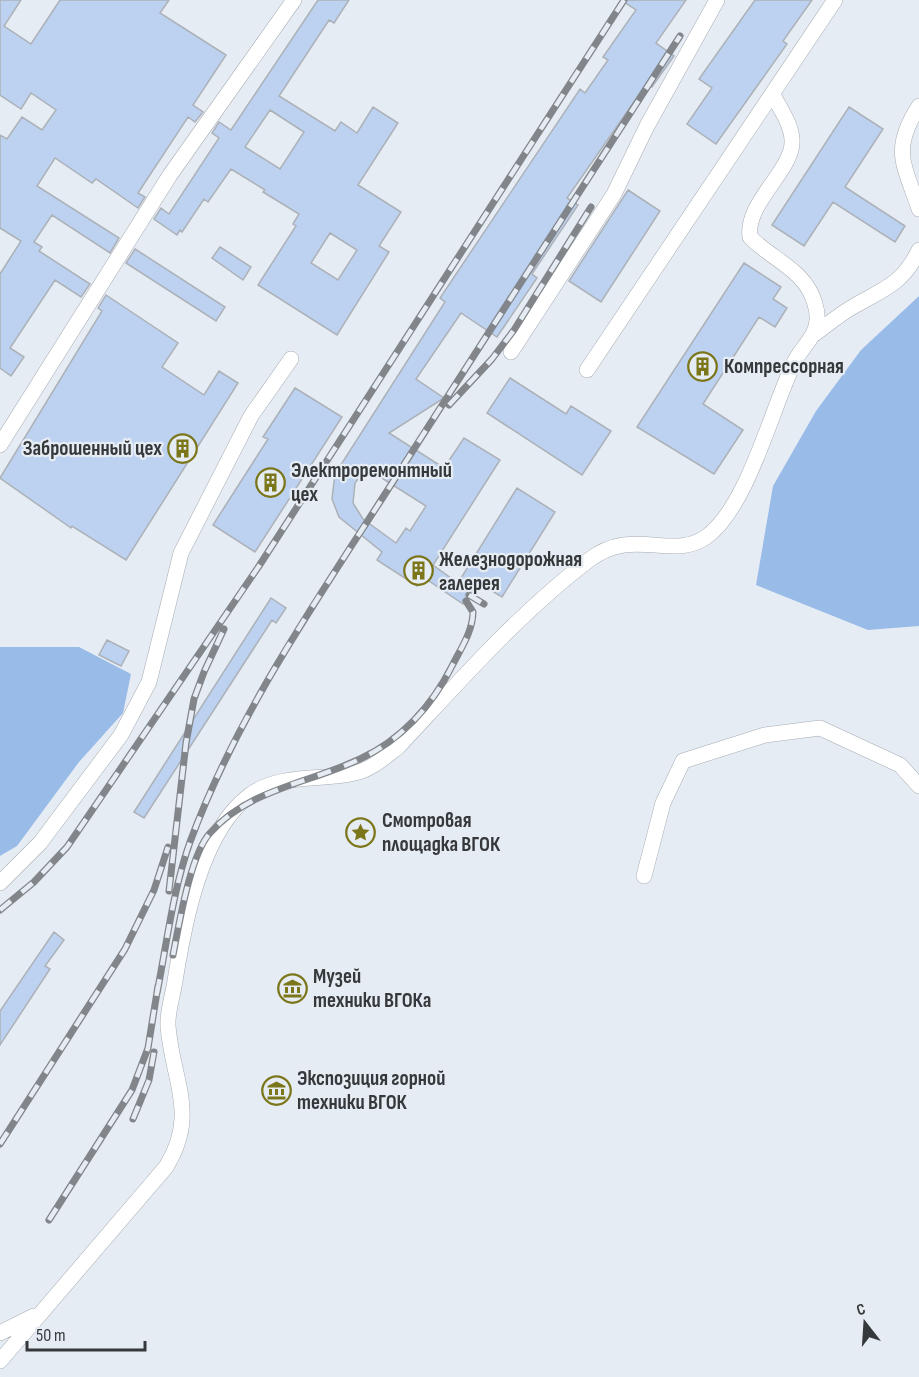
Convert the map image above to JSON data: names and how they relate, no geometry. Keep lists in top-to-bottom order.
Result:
{
  "places": {
    "building": [
      "Компрессорная",
      "Заброшенный цех",
      "Электроремонтный цех",
      "Железнодорожная галерея"
    ],
    "place": ["Смотровая площадка ВГОК"],
    "museum": ["Музей техники ВГОКа", "Экспозиция горной техники ВГОК"]
  },
  "scale_bar": "50 m",
  "north": "top"
}
